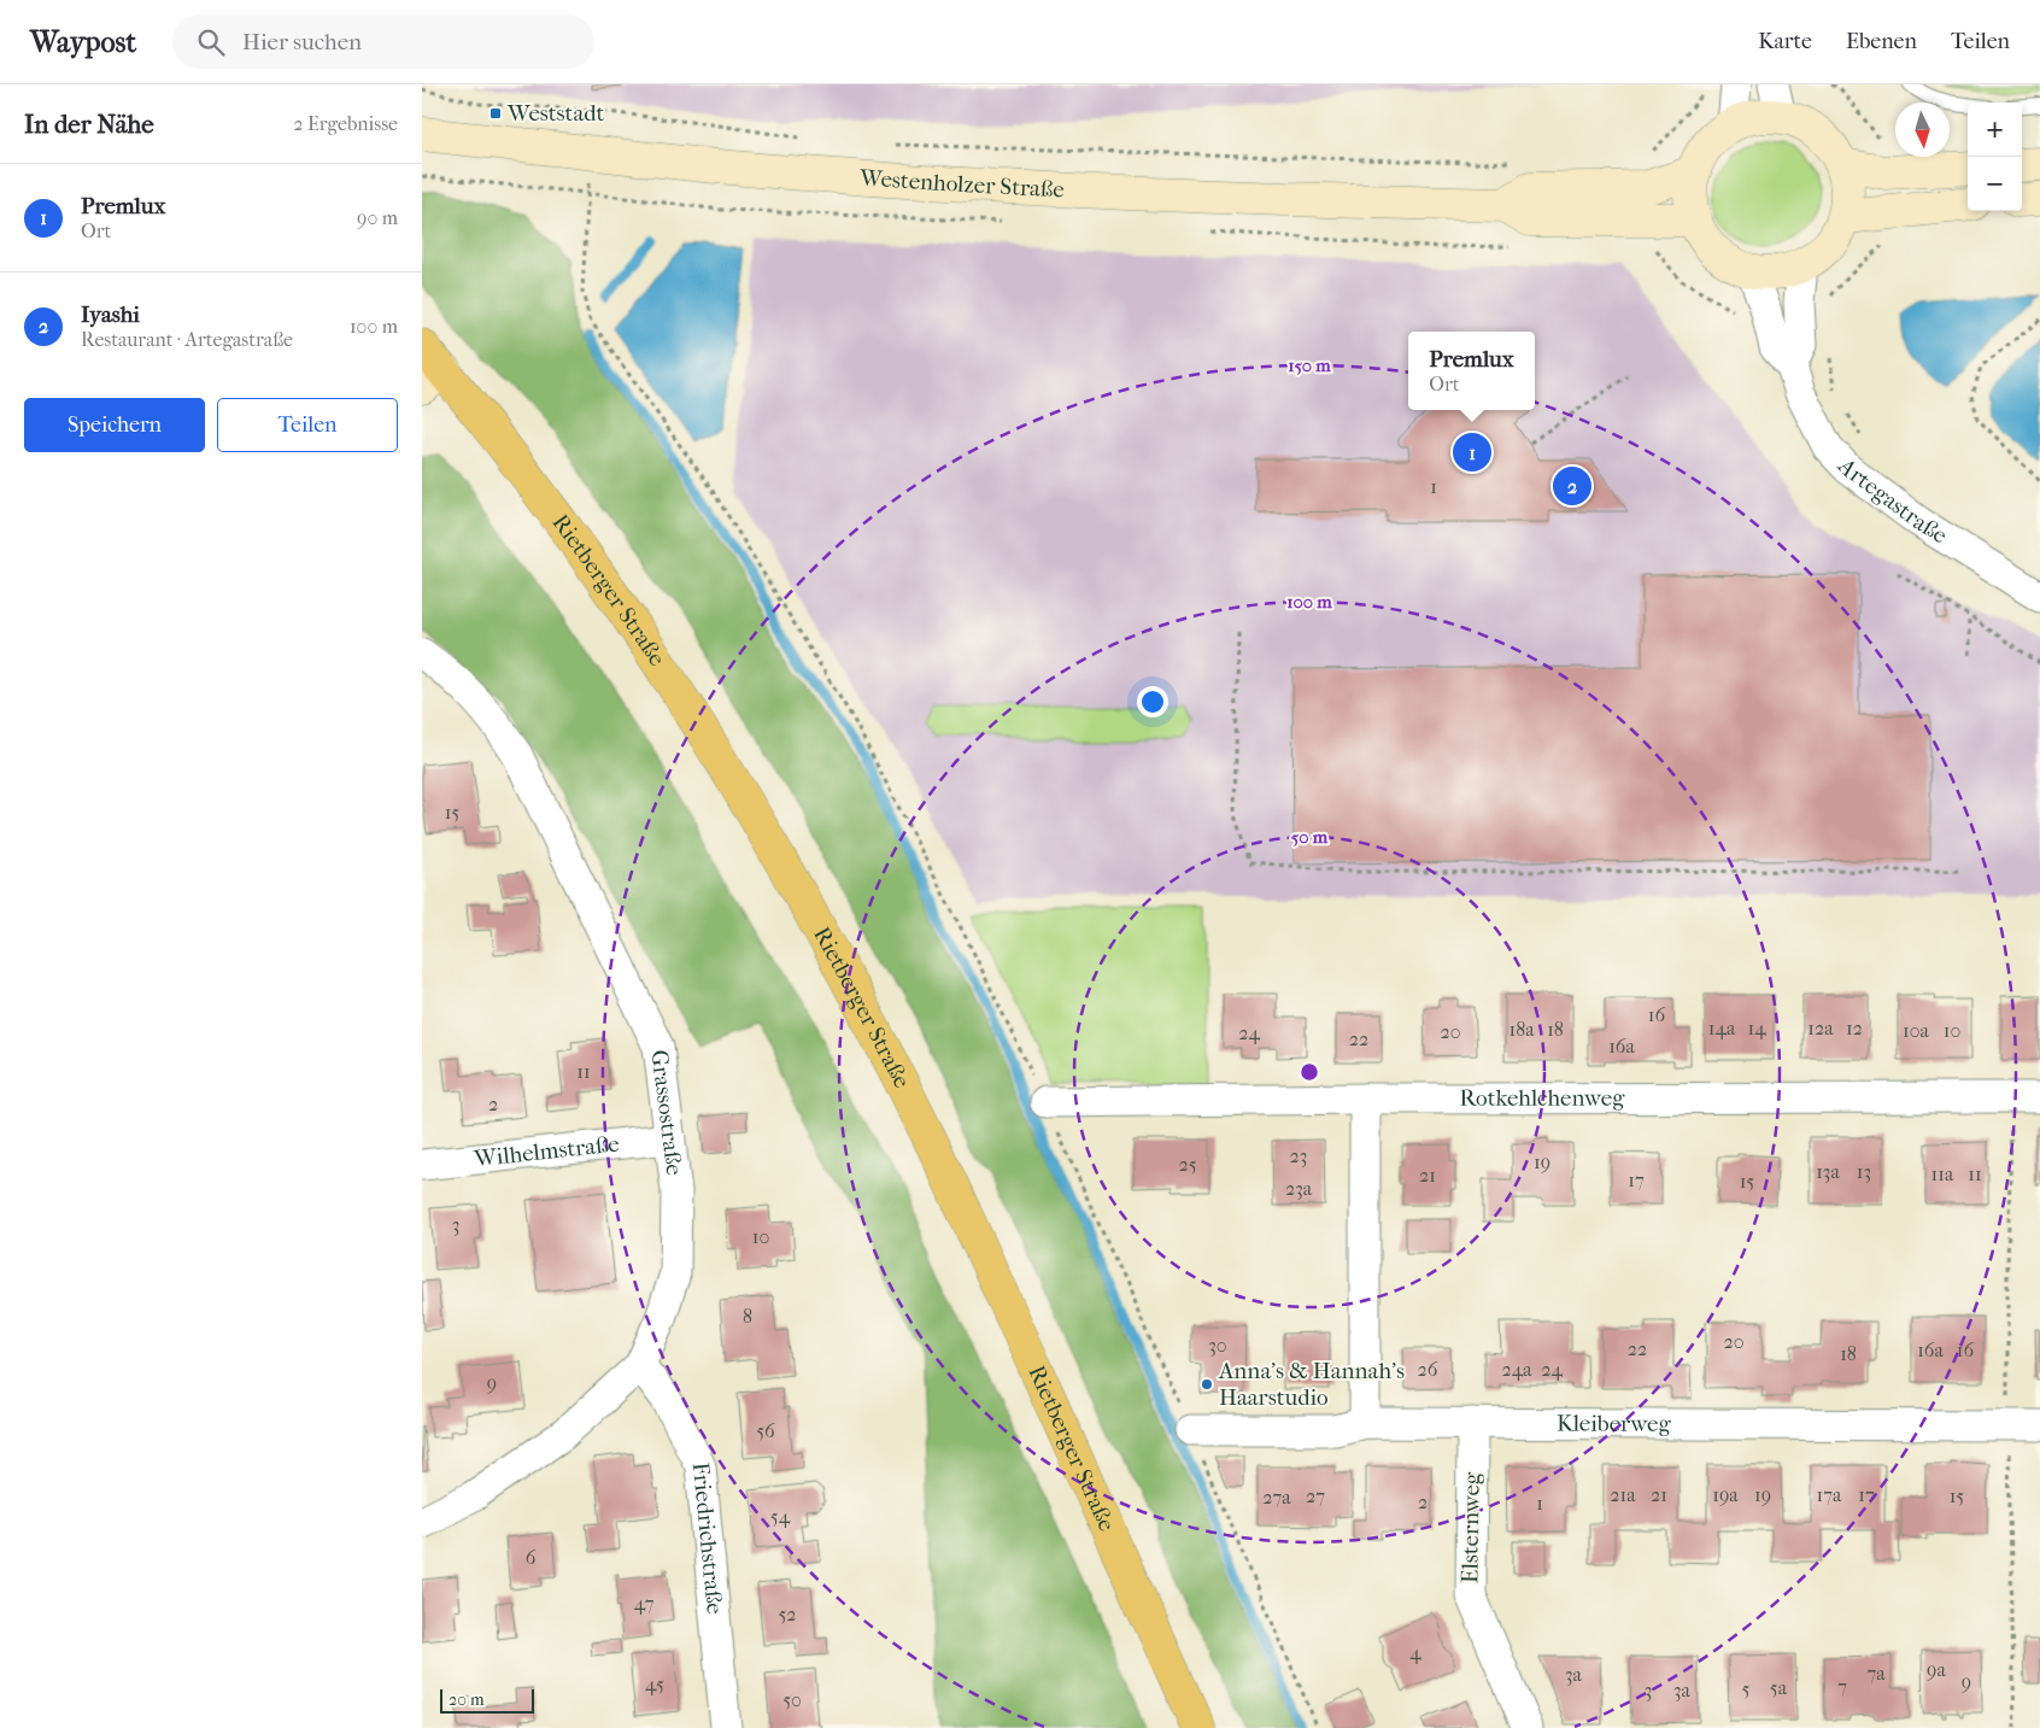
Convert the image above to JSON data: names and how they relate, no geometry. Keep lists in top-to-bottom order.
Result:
{
  "streets": {
    "main road": ["Westenholzer Straße", "Rietberger Straße"],
    "street": [
      "Artegastraße",
      "Rotkehlchenweg",
      "Grassostraße",
      "Wilhelmstraße",
      "Kleiberweg",
      "Elsternweg",
      "Friedrichstraße"
    ]
  },
  "crossings": [
    ["Westenholzer Straße", "Artegastraße"],
    ["Grassostraße", "Wilhelmstraße"],
    ["Grassostraße", "Friedrichstraße"],
    ["Kleiberweg", "Elsternweg"]
  ],
  "places": {
    "transit": ["Weststadt"],
    "other": ["Anna's & Hannah's Haarstudio"]
  },
  "house_numbers": [
    "1",
    "15",
    "16",
    "14a",
    "14",
    "12a",
    "12",
    "18a",
    "18",
    "10a",
    "10",
    "20",
    "24",
    "22",
    "16a",
    "11",
    "2",
    "23",
    "19",
    "25",
    "13a",
    "13",
    "11a",
    "11",
    "21",
    "17",
    "15",
    "23a",
    "3",
    "10",
    "8",
    "20",
    "30",
    "22",
    "16a",
    "16",
    "18",
    "26",
    "24a",
    "24",
    "9",
    "56",
    "21a",
    "21",
    "19a",
    "19",
    "17a",
    "17",
    "27",
    "15",
    "27a",
    "2",
    "1",
    "54",
    "6",
    "47",
    "52",
    "4",
    "9a",
    "7a",
    "3a",
    "9",
    "45",
    "7",
    "5a",
    "5",
    "3",
    "3a",
    "50"
  ],
  "scale_bar": "20 m",
  "north": "bottom",
  "page": {
    "header": "Waypost",
    "search": "Hier suchen",
    "nav": ["Karte", "Ebenen", "Teilen"],
    "heading": ["In der Nähe", "2 Ergebnisse"],
    "map_buttons": ["+", "−"],
    "list": [
      {
        "mark": "1",
        "name": "Premlux",
        "note": "Ort",
        "value": "90 m"
      },
      {
        "mark": "2",
        "name": "Iyashi",
        "note": "Restaurant · Artegastraße",
        "value": "100 m"
      }
    ],
    "popup": ["Premlux", "Ort"],
    "buttons": ["Speichern", "Teilen"],
    "pins": ["1", "2"],
    "scale": "20 m"
  },
  "rings": ["150 m", "100 m", "50 m"]
}
